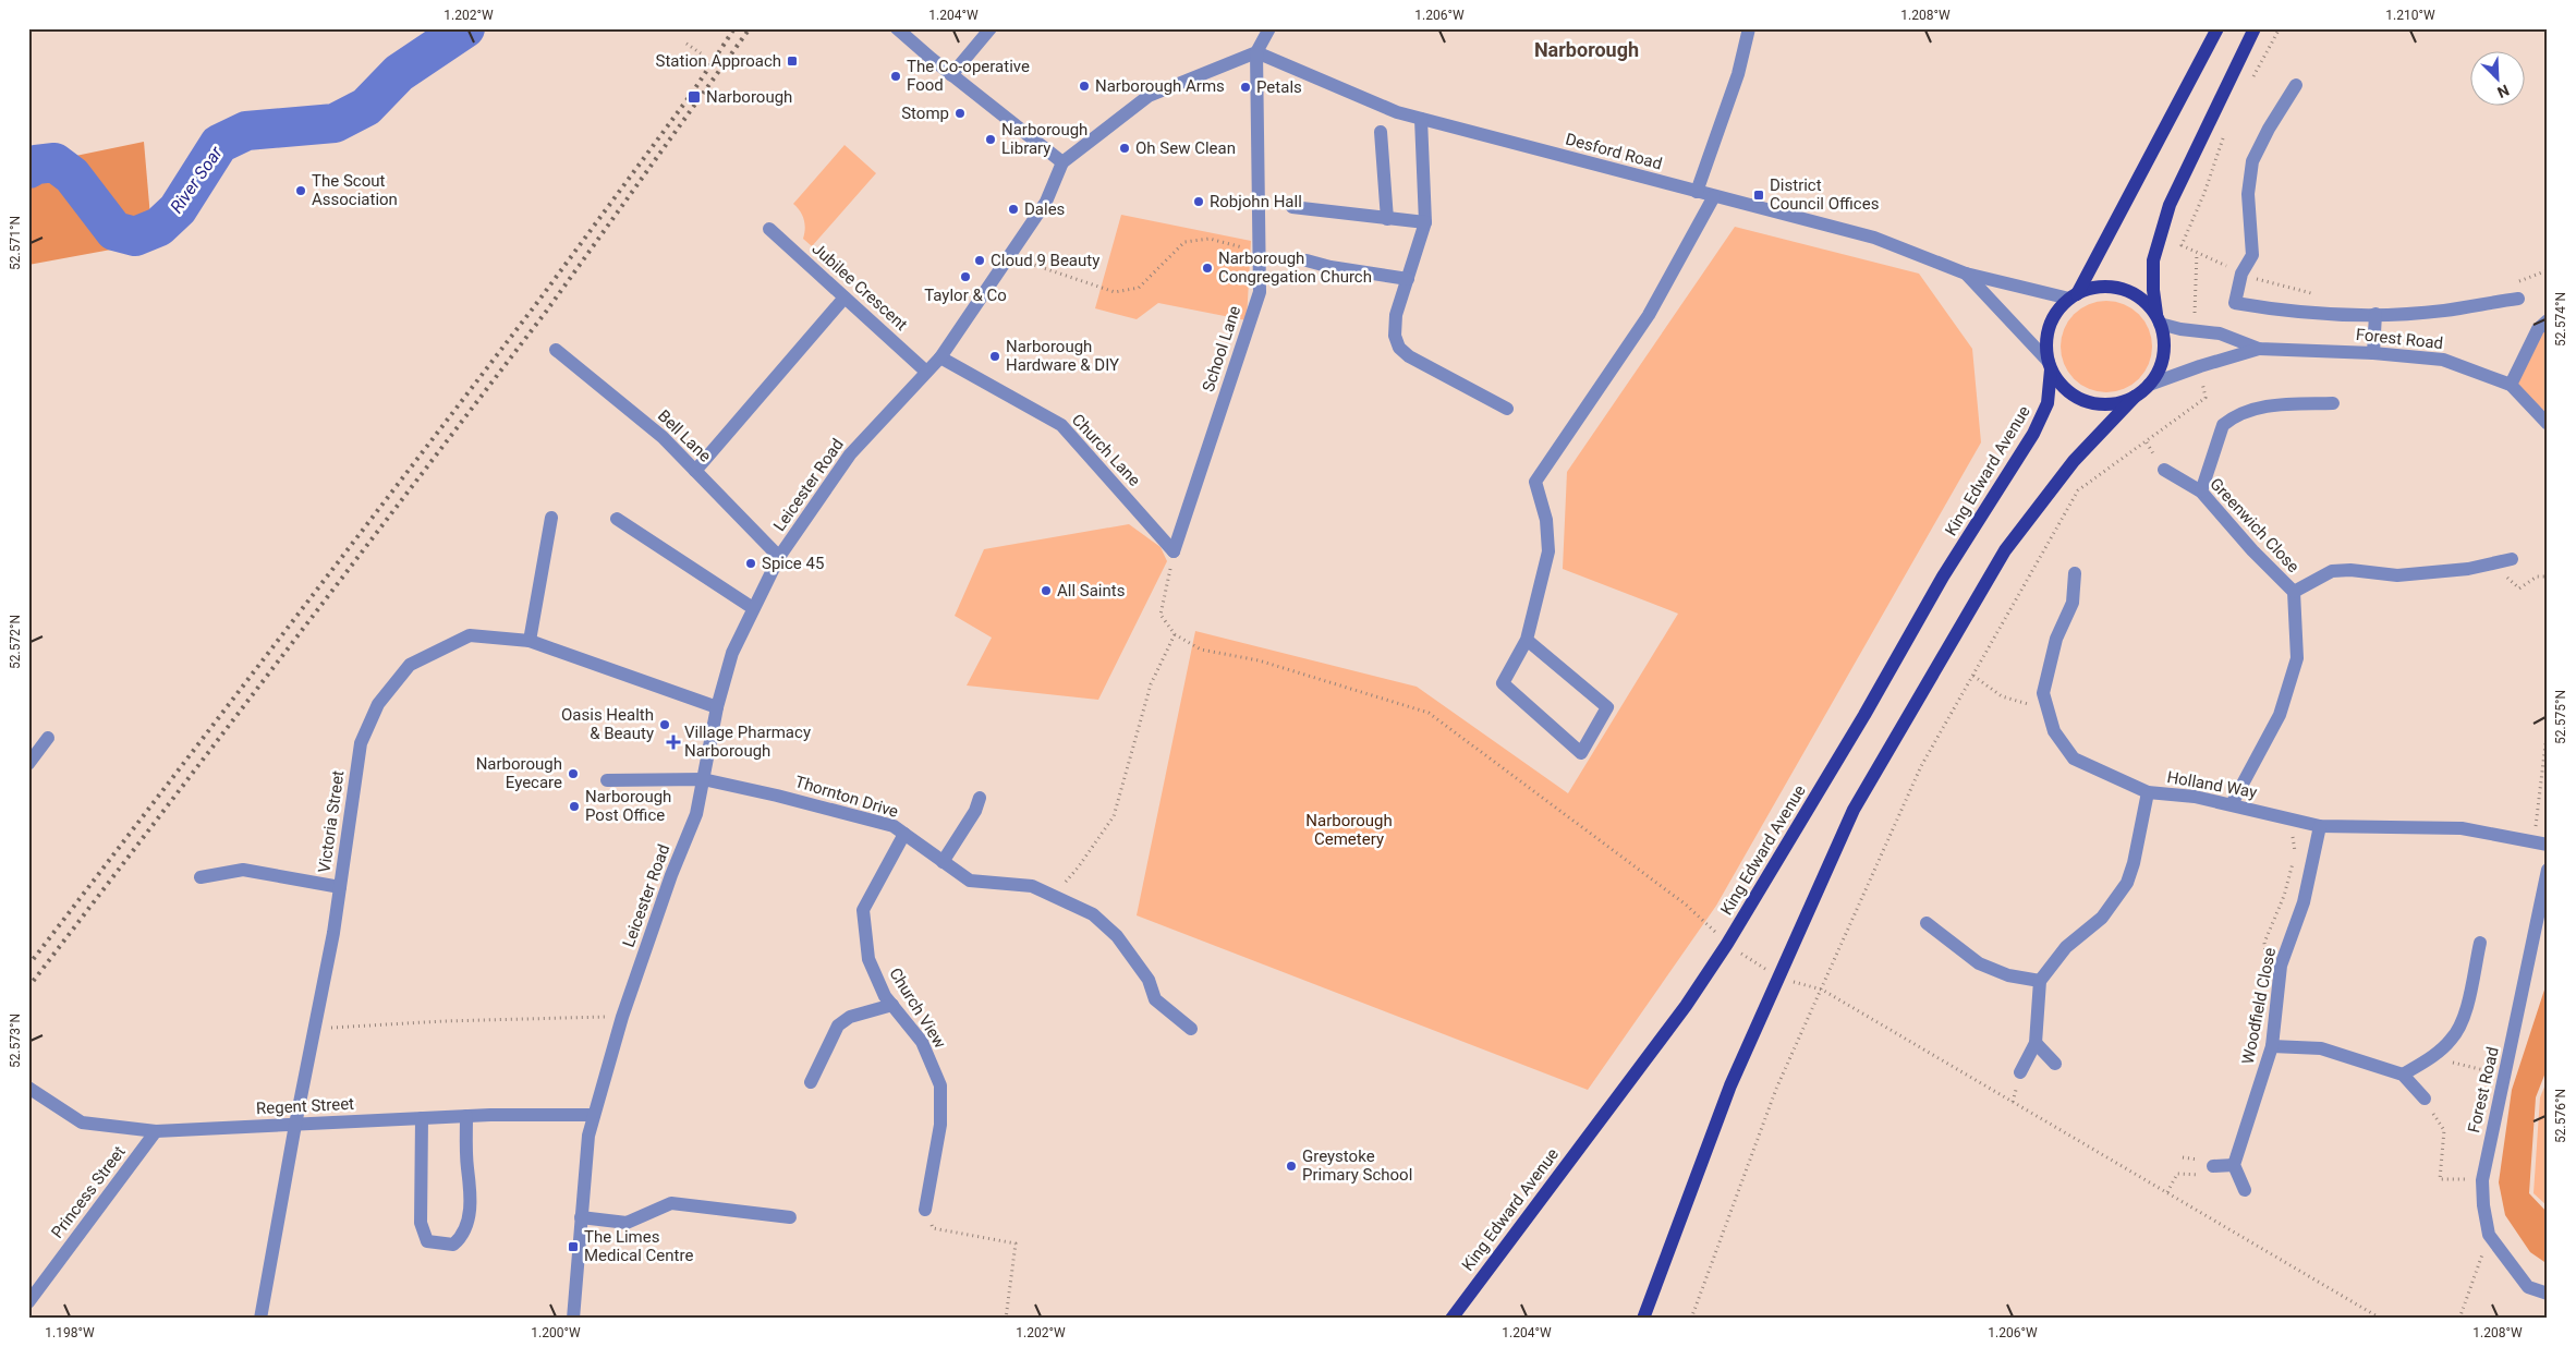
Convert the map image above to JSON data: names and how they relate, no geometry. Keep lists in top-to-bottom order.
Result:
{
  "streets": {
    "main road": ["King Edward Avenue"],
    "street": [
      "Desford Road",
      "Jubilee Crescent",
      "Forest Road",
      "School Lane",
      "Bell Lane",
      "Church Lane",
      "Leicester Road",
      "Greenwich Close",
      "Holland Way",
      "Thornton Drive",
      "Victoria Street",
      "Woodfield Close",
      "Church View",
      "Regent Street",
      "Princess Street"
    ]
  },
  "crossings": [
    ["Desford Road", "Forest Road"],
    ["Desford Road", "School Lane"],
    ["Desford Road", "King Edward Avenue"],
    ["Jubilee Crescent", "Leicester Road"],
    ["Forest Road", "King Edward Avenue"],
    ["School Lane", "Church Lane"],
    ["Bell Lane", "Leicester Road"],
    ["Church Lane", "Leicester Road"],
    ["Leicester Road", "Thornton Drive"],
    ["Leicester Road", "Victoria Street"],
    ["Leicester Road", "Regent Street"],
    ["Greenwich Close", "Holland Way"],
    ["Holland Way", "Woodfield Close"],
    ["Thornton Drive", "Church View"],
    ["Victoria Street", "Regent Street"],
    ["Regent Street", "Princess Street"]
  ],
  "districts": ["Narborough"],
  "water": ["River Soar"],
  "parks": ["Narborough Cemetery"],
  "places": {
    "transit": [
      "Station Approach",
      "Narborough",
      "District Council Offices",
      "The Limes Medical Centre"
    ],
    "other": [
      "The Co-operative Food",
      "Narborough Arms",
      "Petals",
      "Stomp",
      "Narborough Library",
      "Oh Sew Clean",
      "The Scout Association",
      "Robjohn Hall",
      "Dales",
      "Cloud 9 Beauty",
      "Narborough Congregation Church",
      "Taylor & Co",
      "Narborough Hardware & DIY",
      "Spice 45",
      "All Saints",
      "Oasis Health & Beauty",
      "Narborough Eyecare",
      "Narborough Post Office",
      "Greystoke Primary School"
    ],
    "health": ["Village Pharmacy Narborough"]
  },
  "north": "bottom right",
  "coordinates": [
    "1.202°W",
    "1.204°W",
    "1.206°W",
    "1.208°W",
    "1.210°W",
    "52.571°N",
    "52.574°N",
    "52.572°N",
    "52.575°N",
    "52.573°N",
    "52.576°N",
    "1.198°W",
    "1.200°W"
  ]
}
